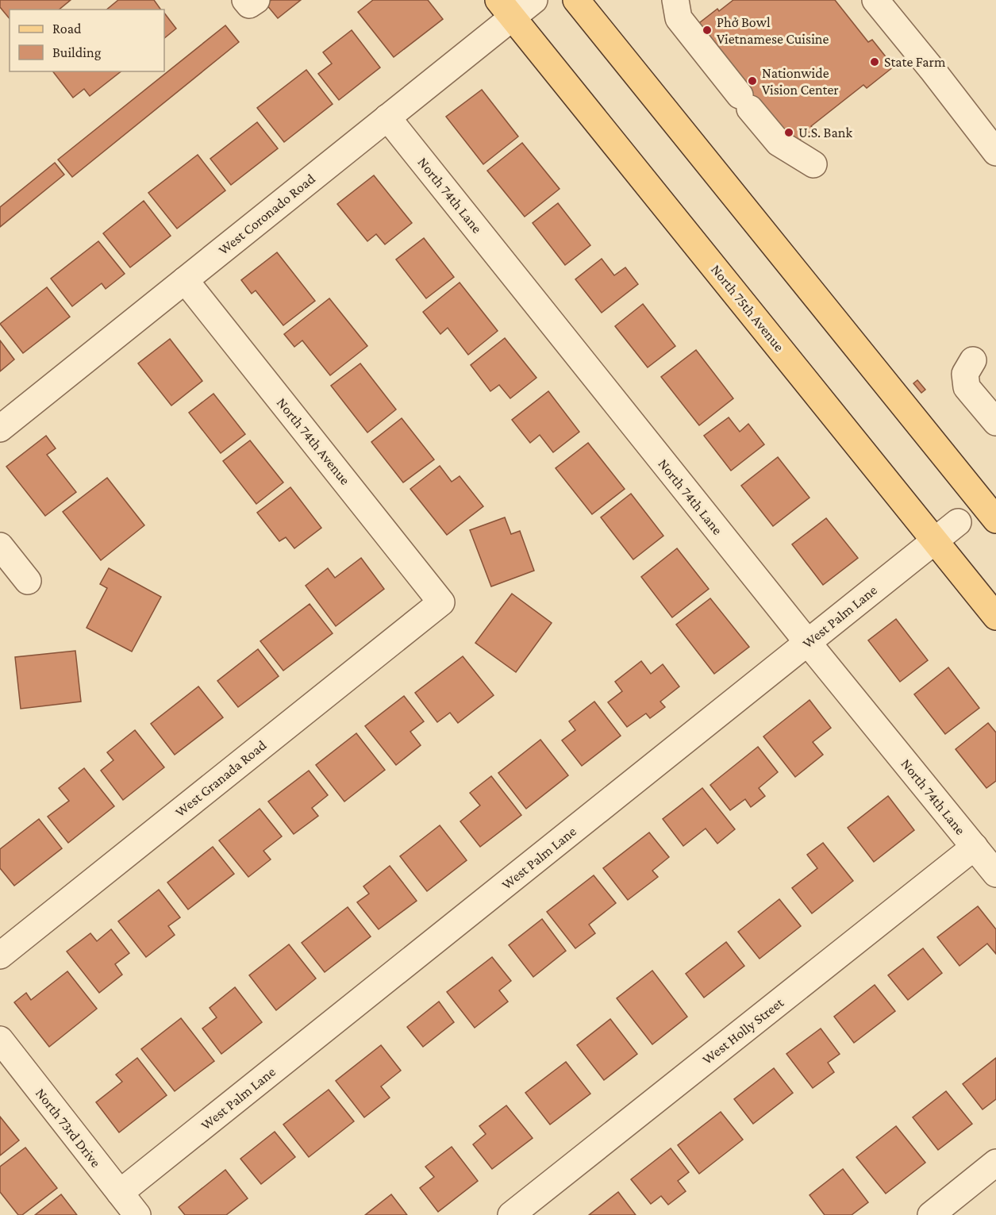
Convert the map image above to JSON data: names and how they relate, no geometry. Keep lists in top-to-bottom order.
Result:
{
  "streets": {
    "main road": ["North 75th Avenue"],
    "street": [
      "North 74th Lane",
      "West Coronado Road",
      "North 74th Avenue",
      "West Palm Lane",
      "West Granada Road",
      "West Holly Street",
      "North 73rd Drive"
    ]
  },
  "crossings": [
    ["North 74th Lane", "West Coronado Road"],
    ["North 74th Lane", "West Palm Lane"],
    ["North 74th Lane", "West Holly Street"],
    ["West Coronado Road", "North 75th Avenue"],
    ["West Coronado Road", "North 74th Avenue"],
    ["North 75th Avenue", "West Palm Lane"],
    ["North 74th Avenue", "West Granada Road"],
    ["West Palm Lane", "North 73rd Drive"]
  ],
  "places": [
    "Phở Bowl Vietnamese Cuisine",
    "State Farm",
    "Nationwide Vision Center",
    "U.S. Bank"
  ],
  "legend": ["Road", "Building"]
}
